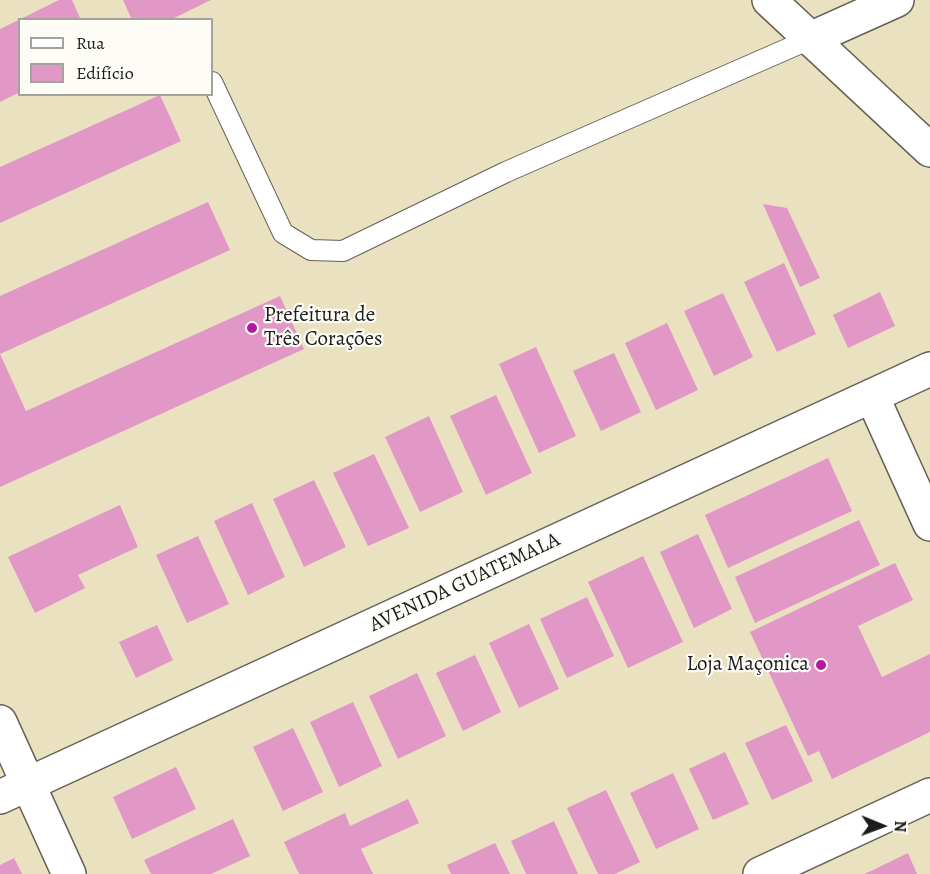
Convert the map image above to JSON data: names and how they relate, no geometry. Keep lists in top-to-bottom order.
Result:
{
  "streets": {
    "street": ["AVENIDA GUATEMALA"]
  },
  "places": ["Prefeitura de Três Corações", "Loja Maçonica"],
  "legend": ["Rua", "Edifício"],
  "north": "right"
}
